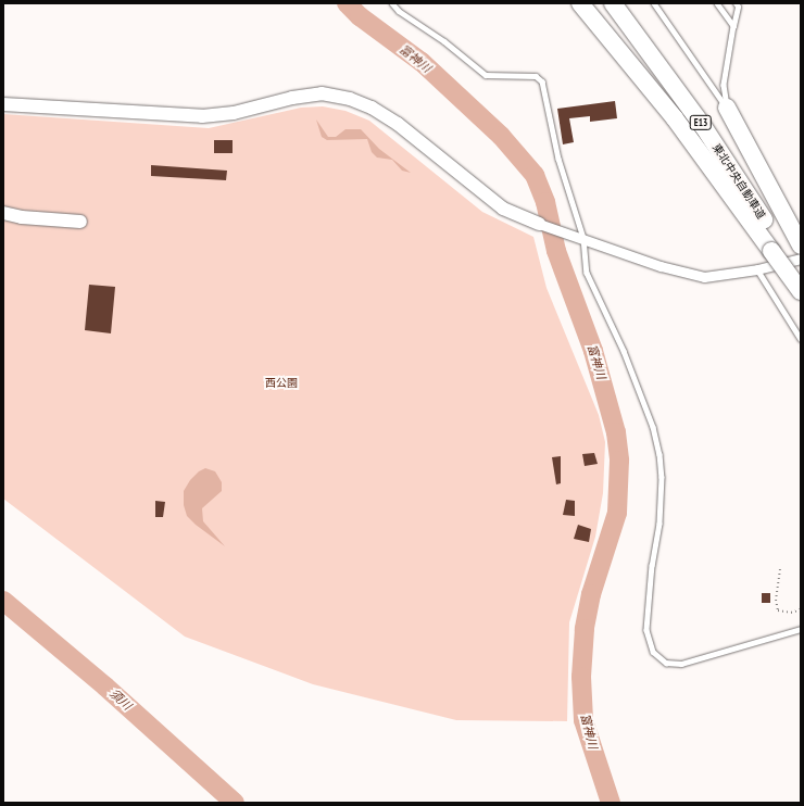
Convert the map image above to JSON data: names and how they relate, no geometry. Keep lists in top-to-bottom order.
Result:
{
  "streets": {
    "highway": ["E13", "東北中央自動車道"]
  },
  "water": ["富神川", "須川"],
  "parks": ["西公園"]
}
